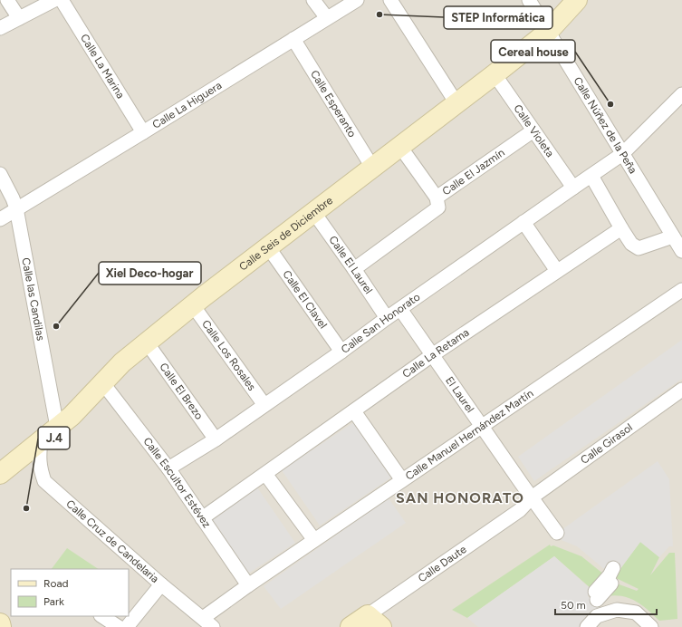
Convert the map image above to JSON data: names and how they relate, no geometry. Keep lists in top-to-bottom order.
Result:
{
  "streets": {
    "street": [
      "Calle La Marina",
      "Calle Esperanto",
      "Calle La Higuera",
      "Calle Núñez de la Peña",
      "Calle Violeta",
      "Calle El Jazmín",
      "Calle Seis de Diciembre",
      "Calle El Laurel",
      "Calle las Candilas",
      "Calle El Clavel",
      "Calle San Honorato",
      "Calle La Retama",
      "Calle Los Rosales",
      "Calle El Brezo",
      "El Laurel",
      "Calle Manuel Hernández Martín",
      "Calle Girasol",
      "Calle Escultor Estévez",
      "Calle Cruz de Candelaria",
      "Calle Daute"
    ]
  },
  "crossings": [
    ["Calle La Marina", "Calle La Higuera"],
    ["Calle Esperanto", "Calle La Higuera"],
    ["Calle Esperanto", "Calle Seis de Diciembre"],
    ["Calle La Higuera", "Calle las Candilas"],
    ["Calle Núñez de la Peña", "Calle Seis de Diciembre"],
    ["Calle Núñez de la Peña", "Calle San Honorato"],
    ["Calle Violeta", "Calle El Jazmín"],
    ["Calle Violeta", "Calle Seis de Diciembre"],
    ["Calle Violeta", "Calle San Honorato"],
    ["Calle El Jazmín", "Calle El Laurel"],
    ["Calle Seis de Diciembre", "Calle El Laurel"],
    ["Calle Seis de Diciembre", "Calle las Candilas"],
    ["Calle Seis de Diciembre", "Calle El Clavel"],
    ["Calle Seis de Diciembre", "Calle Los Rosales"],
    ["Calle Seis de Diciembre", "Calle El Brezo"],
    ["Calle Seis de Diciembre", "Calle Escultor Estévez"],
    ["Calle Seis de Diciembre", "Calle Cruz de Candelaria"],
    ["Calle El Laurel", "Calle San Honorato"],
    ["Calle El Clavel", "Calle San Honorato"],
    ["Calle San Honorato", "Calle Los Rosales"],
    ["Calle San Honorato", "Calle El Brezo"],
    ["Calle San Honorato", "El Laurel"],
    ["Calle San Honorato", "Calle Escultor Estévez"],
    ["Calle La Retama", "El Laurel"],
    ["Calle La Retama", "Calle Escultor Estévez"],
    ["El Laurel", "Calle Manuel Hernández Martín"],
    ["El Laurel", "Calle Girasol"],
    ["El Laurel", "Calle Daute"],
    ["Calle Manuel Hernández Martín", "Calle Escultor Estévez"],
    ["Calle Manuel Hernández Martín", "Calle Cruz de Candelaria"],
    ["Calle Girasol", "Calle Daute"]
  ],
  "districts": ["SAN HONORATO"],
  "places": [
    "STEP Informática",
    "Cereal house",
    "Xiel Deco-hogar",
    "J.4"
  ],
  "legend": ["Road", "Park"],
  "scale_bar": "50 m"
}
